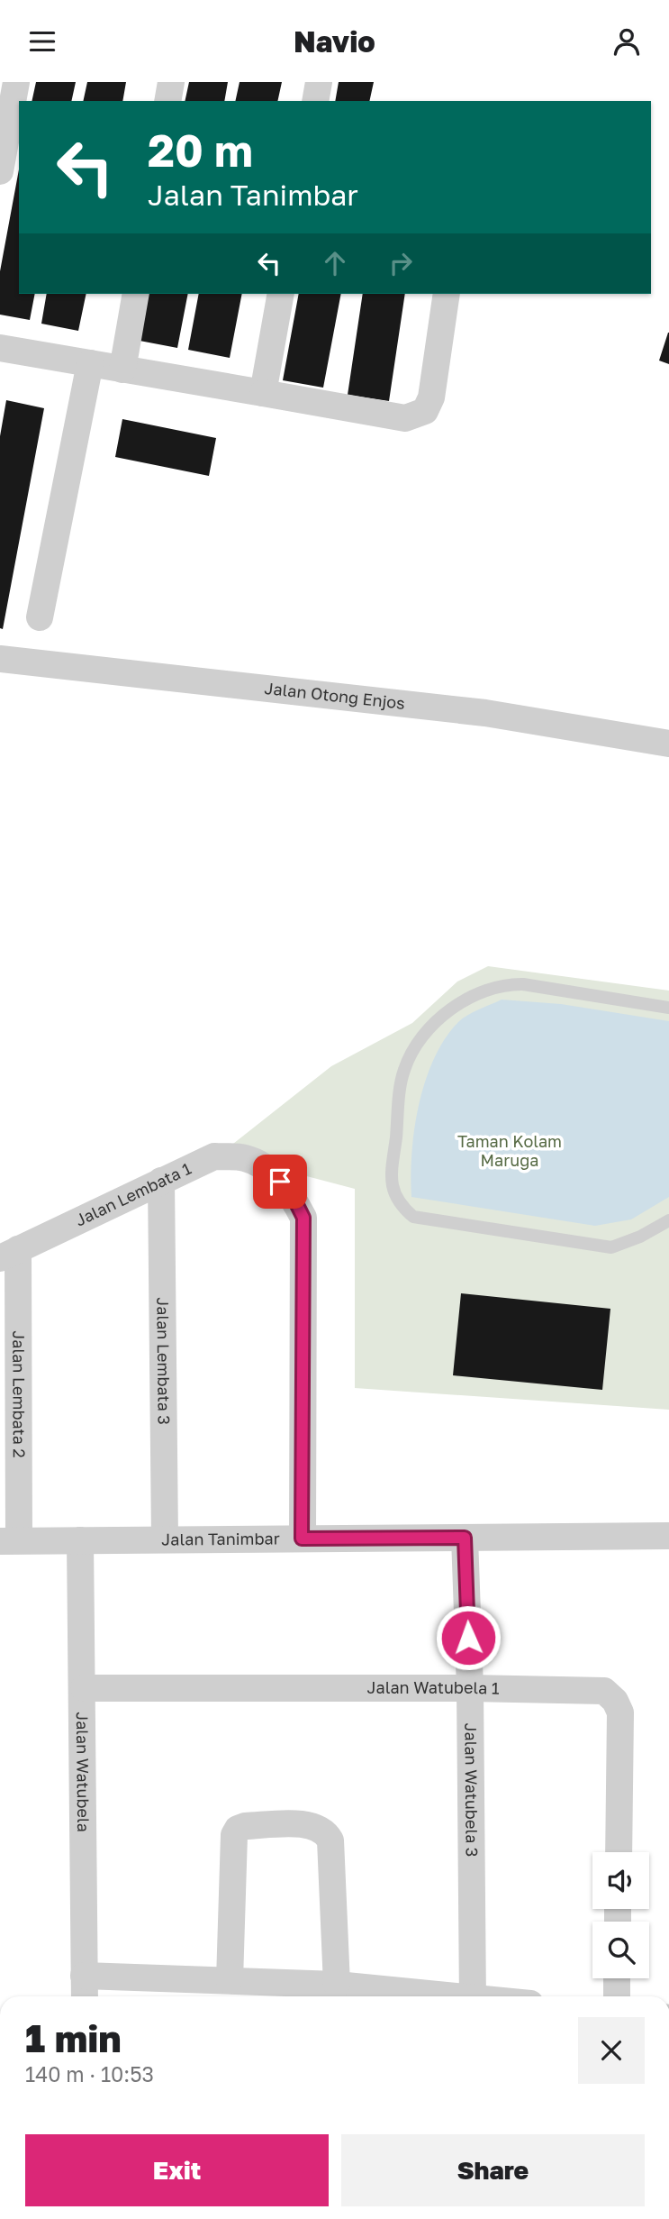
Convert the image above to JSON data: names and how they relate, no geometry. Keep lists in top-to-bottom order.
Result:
{
  "streets": {
    "street": [
      "Jalan Otong Enjos",
      "Jalan Lembata 1",
      "Jalan Lembata 3",
      "Jalan Lembata 2",
      "Jalan Tanimbar",
      "Jalan Watubela 1",
      "Jalan Watubela",
      "Jalan Watubela 3"
    ]
  },
  "crossings": [
    ["Jalan Lembata 1", "Jalan Lembata 3"],
    ["Jalan Lembata 1", "Jalan Lembata 2"],
    ["Jalan Lembata 1", "Jalan Tanimbar"],
    ["Jalan Lembata 3", "Jalan Tanimbar"],
    ["Jalan Lembata 2", "Jalan Tanimbar"],
    ["Jalan Tanimbar", "Jalan Watubela"],
    ["Jalan Tanimbar", "Jalan Watubela 3"],
    ["Jalan Watubela 1", "Jalan Watubela"],
    ["Jalan Watubela 1", "Jalan Watubela 3"]
  ],
  "parks": ["Taman Kolam Maruga"],
  "page": {
    "header": "Navio",
    "turn": ["20 m", "Jalan Tanimbar"],
    "heading": ["1 min", "140 m · 10:53"],
    "buttons": ["Exit", "Share"]
  }
}
